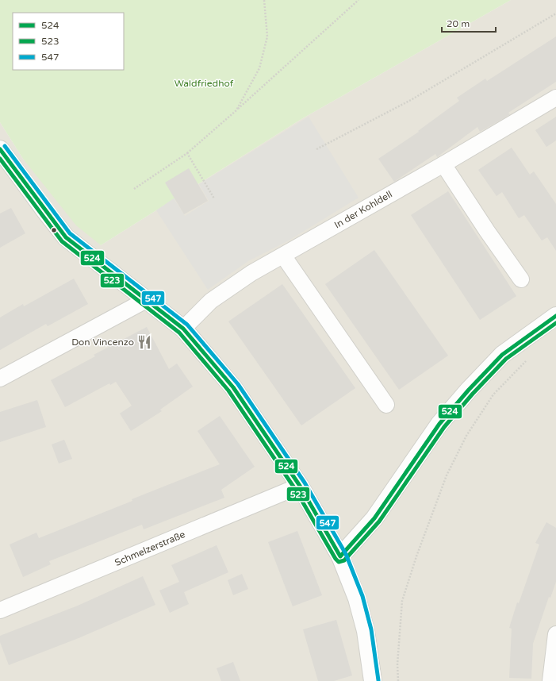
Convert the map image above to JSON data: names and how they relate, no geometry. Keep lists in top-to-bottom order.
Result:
{
  "streets": {
    "street": ["In der Kohldell", "Schmelzerstraße"]
  },
  "parks": ["Waldfriedhof"],
  "places": {
    "restaurant": ["Don Vincenzo"]
  },
  "lines": ["transit line 547", "transit line 524", "transit line 523"],
  "legend": ["524", "523", "547"],
  "scale_bar": "20 m"
}
